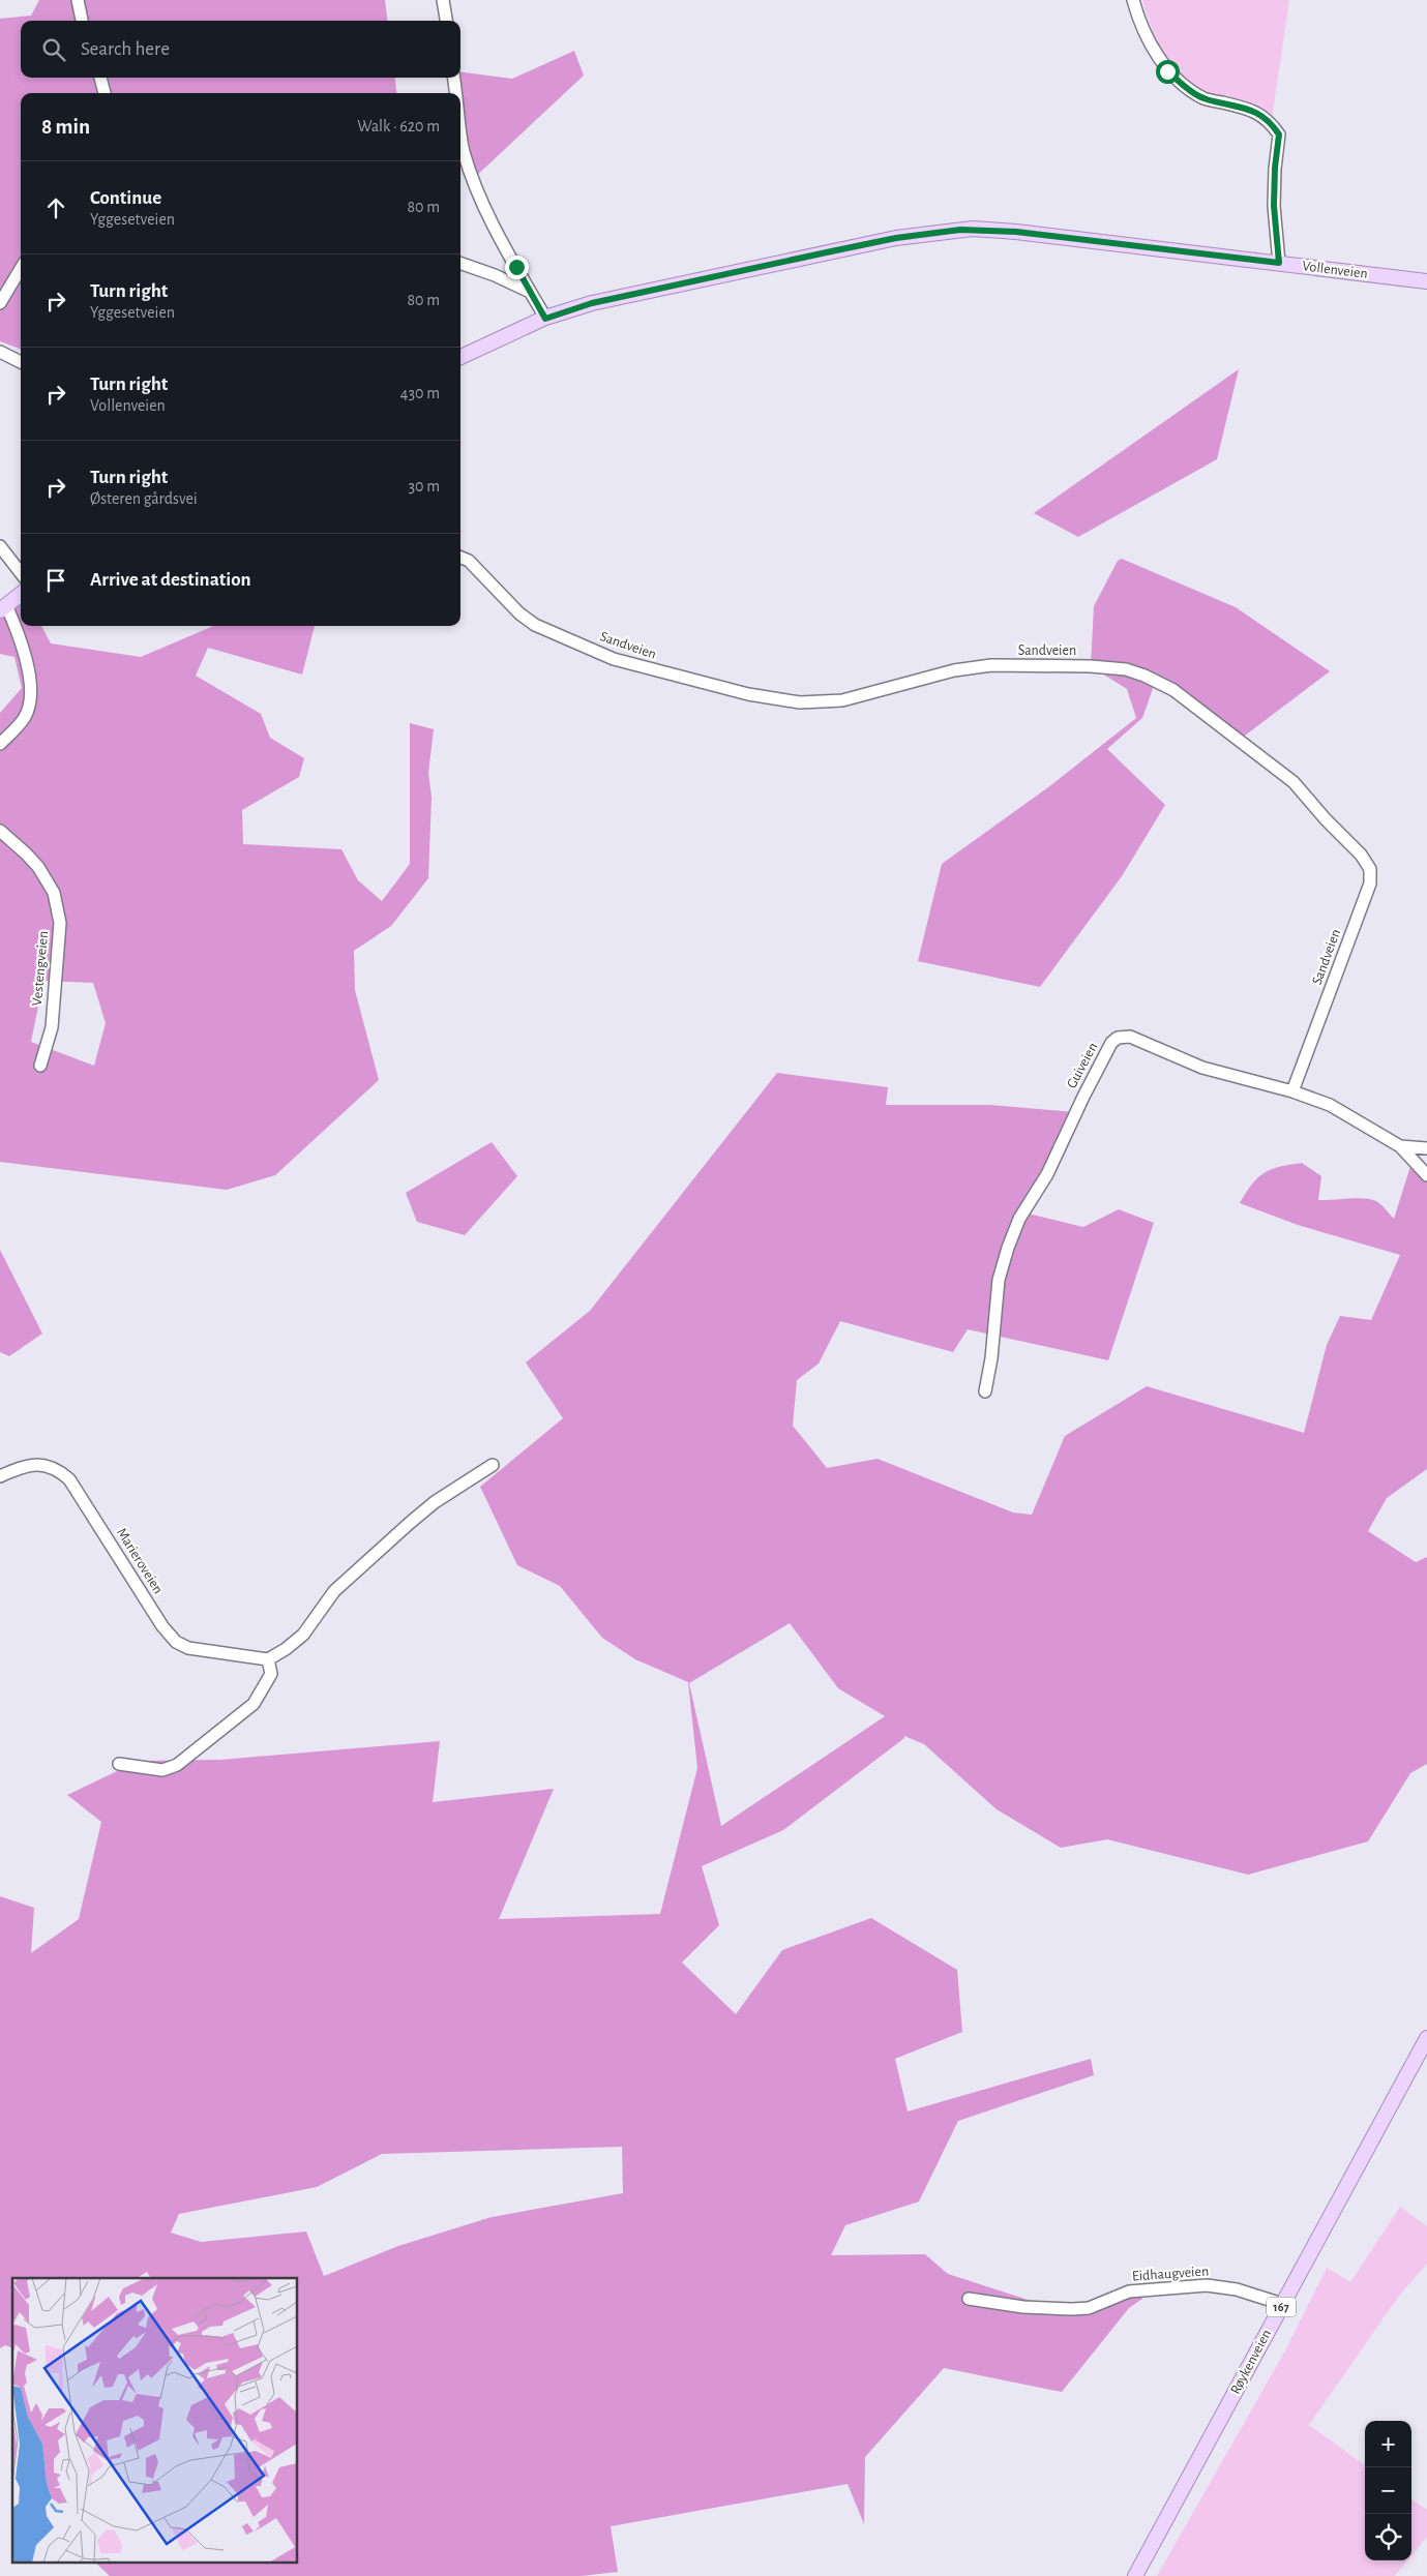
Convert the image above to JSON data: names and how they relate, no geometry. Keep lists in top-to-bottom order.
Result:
{
  "streets": {
    "main road": ["Vollenveien", "167", "Røykenveien"],
    "street": [
      "Sandveien",
      "Vestengveien",
      "Guiveien",
      "Marieroveien",
      "Eidhaugveien"
    ]
  },
  "crossings": [
    ["Sandveien", "Guiveien"],
    ["Eidhaugveien", "Røykenveien"]
  ],
  "page": {
    "search": "Search here",
    "heading": ["8 min", "Walk · 620 m"],
    "list": [
      ["Continue", "Yggesetveien", "80 m"],
      ["Turn right", "Yggesetveien", "80 m"],
      ["Turn right", "Vollenveien", "430 m"],
      ["Turn right", "Østeren gårdsvei", "30 m"],
      "Arrive at destination"
    ],
    "map_buttons": ["+", "−"]
  }
}
